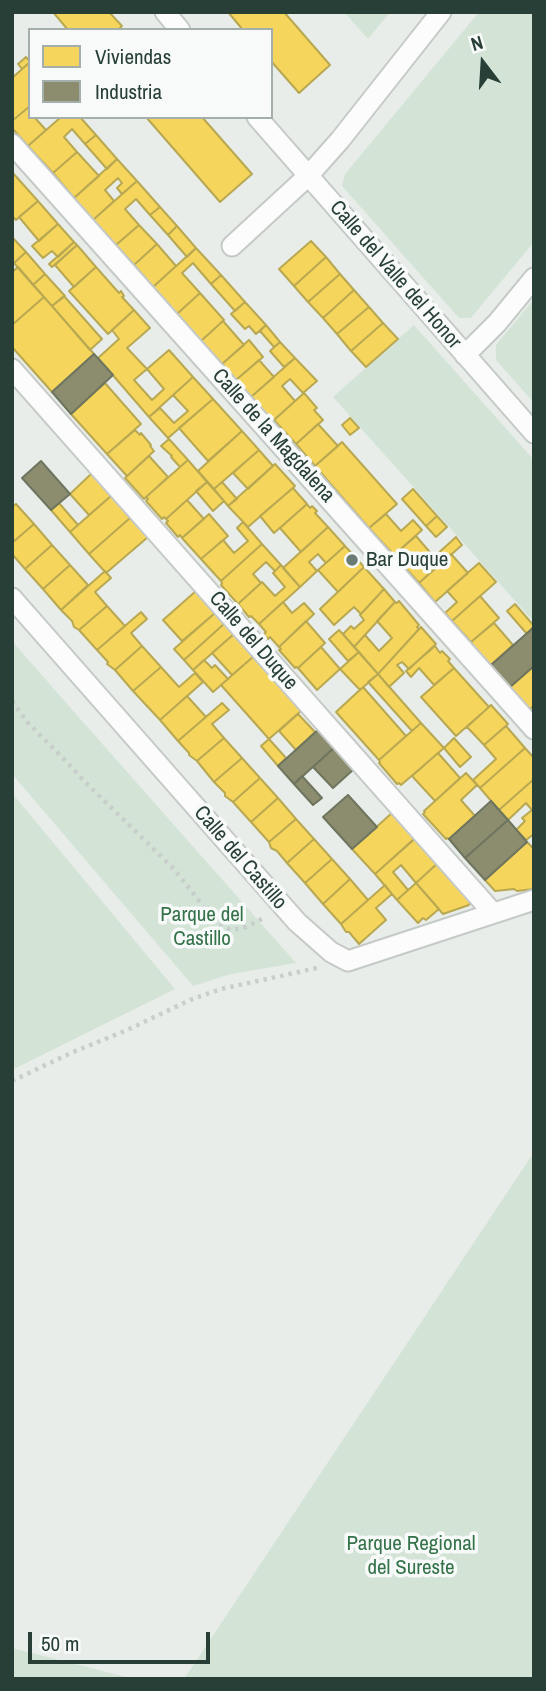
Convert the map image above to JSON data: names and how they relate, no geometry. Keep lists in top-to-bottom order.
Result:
{
  "streets": {
    "street": [
      "Calle del Valle del Honor",
      "Calle de la Magdalena",
      "Calle del Duque",
      "Calle del Castillo"
    ]
  },
  "parks": ["Parque del Castillo", "Parque Regional del Sureste"],
  "places": ["Bar Duque"],
  "legend": ["Viviendas", "Industria"],
  "scale_bar": "50 m",
  "north": "top"
}
